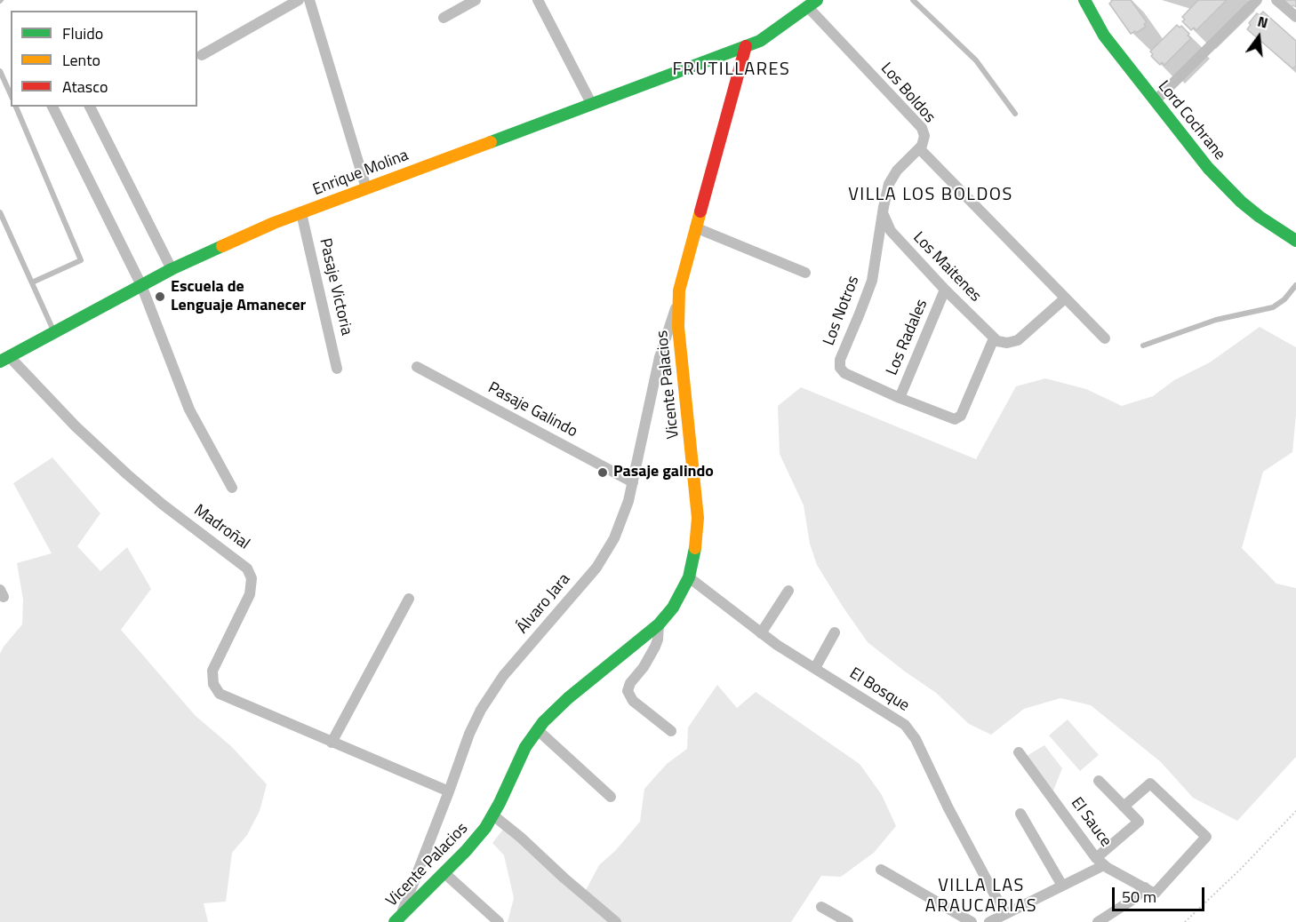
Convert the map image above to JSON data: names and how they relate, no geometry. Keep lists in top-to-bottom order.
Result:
{
  "streets": {
    "main road": ["Lord Cochrane", "Enrique Molina", "Vicente Palacios"],
    "street": [
      "Los Boldos",
      "Los Maitenes",
      "Pasaje Victoria",
      "Los Notros",
      "Los Radales",
      "Pasaje Galindo",
      "Madroñal",
      "Álvaro Jara",
      "El Bosque",
      "El Sauce"
    ]
  },
  "crossings": [
    ["Los Boldos", "Los Notros"],
    ["Enrique Molina", "Pasaje Victoria"],
    ["Enrique Molina", "Vicente Palacios"],
    ["Enrique Molina", "Madroñal"],
    ["Los Maitenes", "Los Notros"],
    ["Los Maitenes", "Los Radales"],
    ["Los Notros", "Los Radales"],
    ["Vicente Palacios", "Álvaro Jara"],
    ["Vicente Palacios", "El Bosque"],
    ["Pasaje Galindo", "Álvaro Jara"],
    ["Madroñal", "Álvaro Jara"]
  ],
  "districts": ["FRUTILLARES", "VILLA LOS BOLDOS", "VILLA LAS ARAUCARIAS"],
  "places": ["Escuela de Lenguaje Amanecer", "Pasaje galindo"],
  "legend": ["Fluido", "Lento", "Atasco"],
  "scale_bar": "50 m",
  "north": "top"
}
